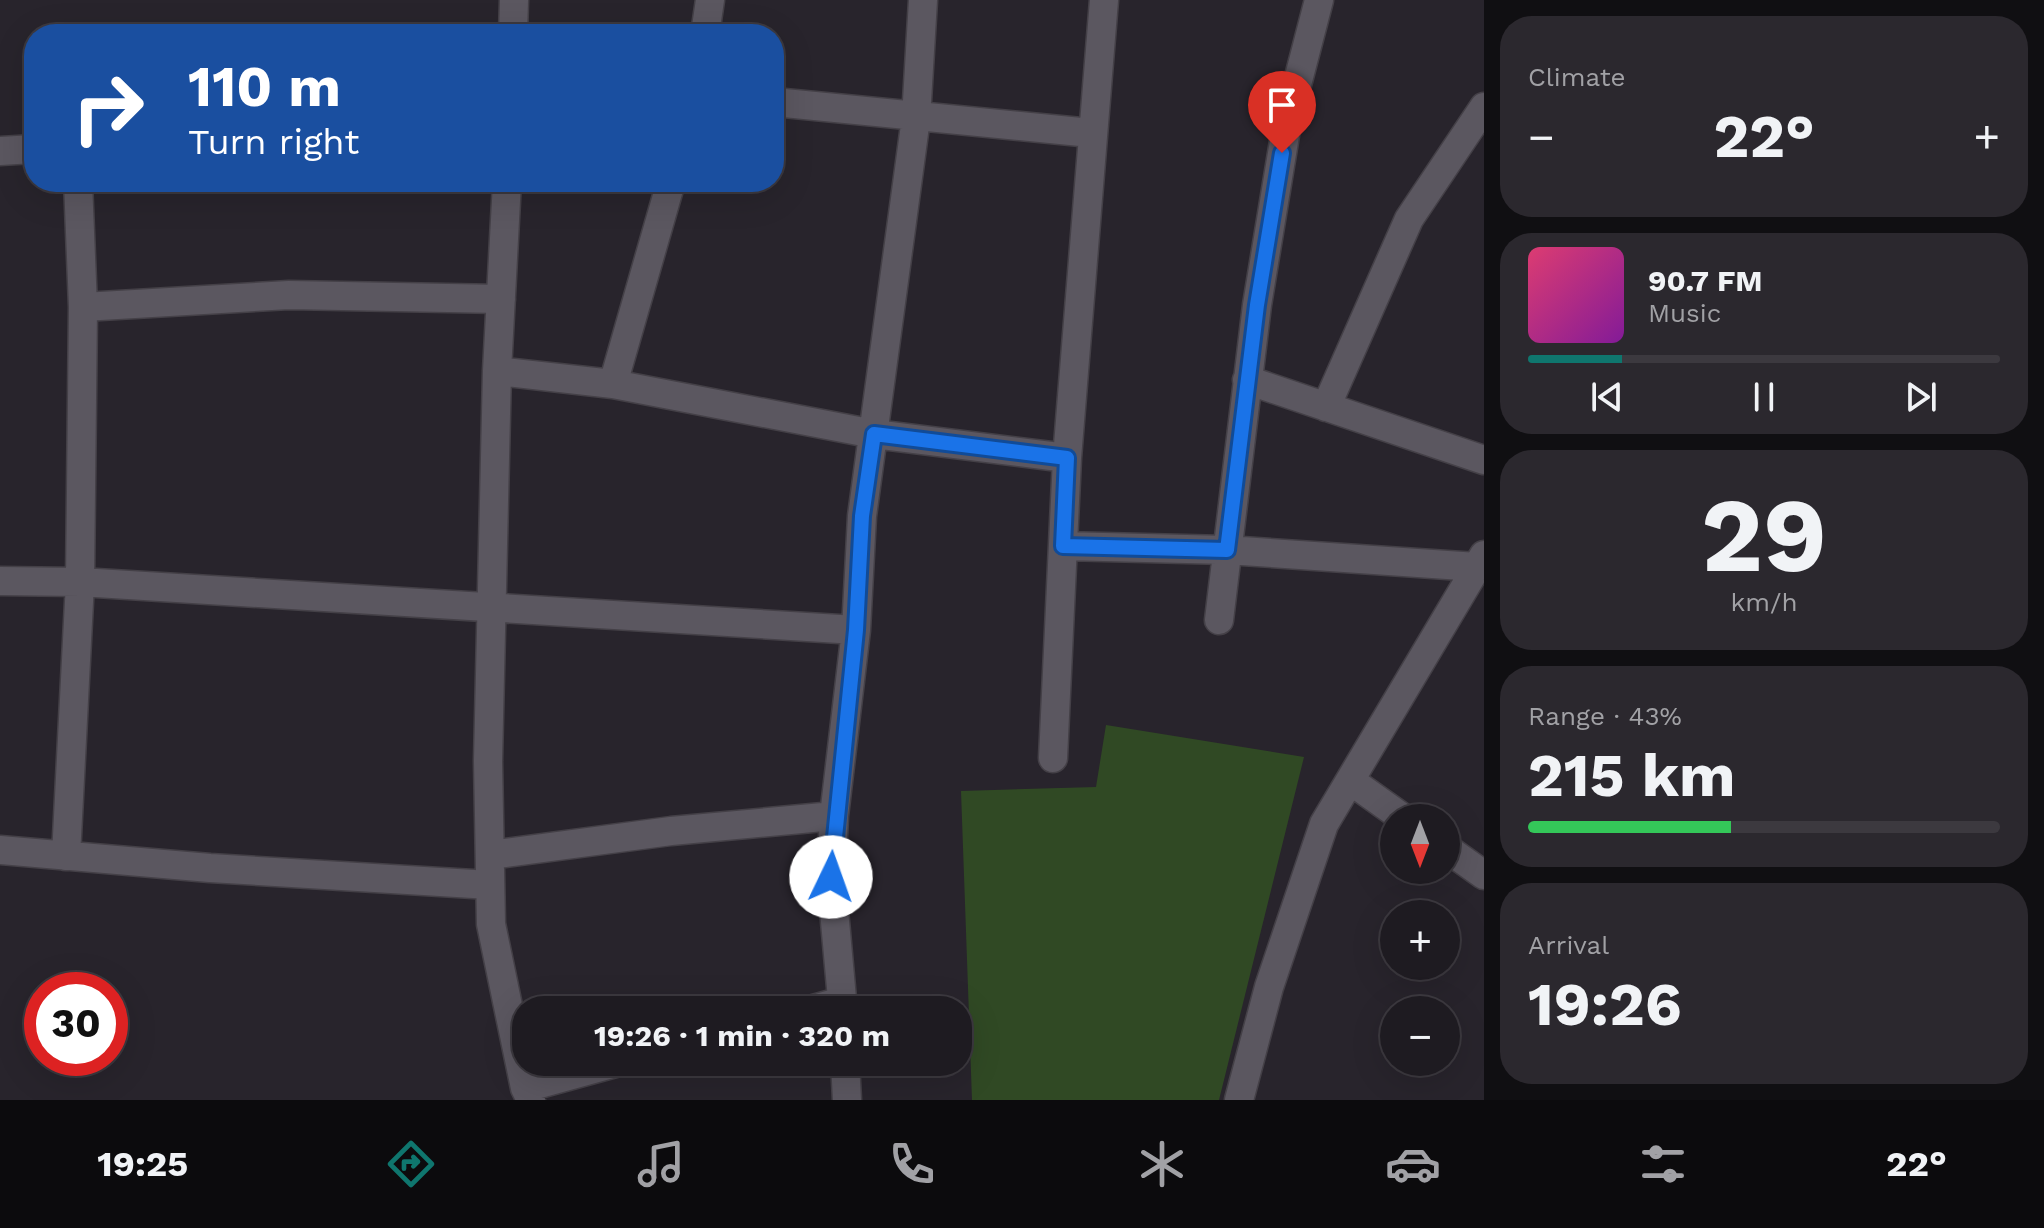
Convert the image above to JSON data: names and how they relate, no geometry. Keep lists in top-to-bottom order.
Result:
{
  "north": "bottom",
  "page": {
    "tile": [
      "Climate",
      ["29", "km/h"],
      ["Range · 43%", "215 km"],
      ["Arrival", "19:26"]
    ],
    "turn": ["110 m", "Turn right"],
    "heat": ["−", "22°", "+"],
    "song": ["90.7 FM", "Music"],
    "map_buttons": ["+", "−"],
    "limit": "30",
    "trip": "19:26 · 1 min · 320 m",
    "tabs": ["19:25", "22°"]
  }
}
